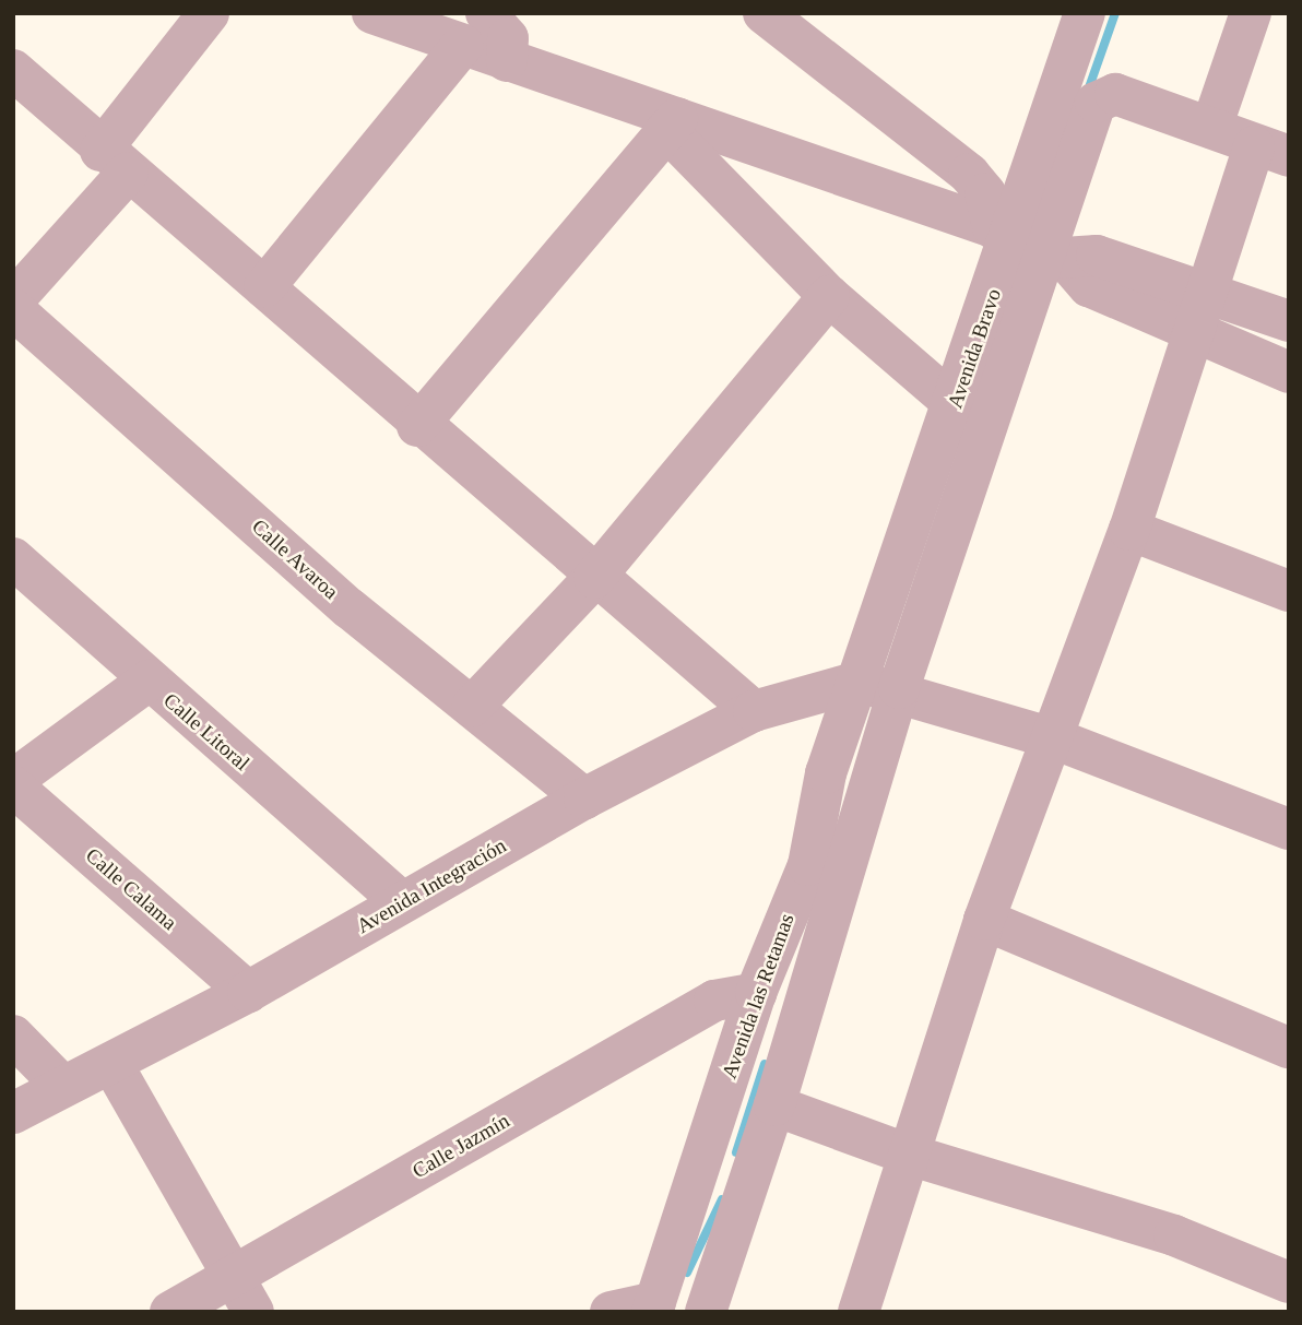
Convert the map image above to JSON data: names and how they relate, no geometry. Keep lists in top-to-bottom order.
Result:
{
  "streets": {
    "street": [
      "Avenida Bravo",
      "Calle Avaroa",
      "Calle Litoral",
      "Avenida Integración",
      "Calle Calama",
      "Avenida las Retamas",
      "Calle Jazmín"
    ]
  },
  "crossings": [
    ["Avenida Bravo", "Avenida Integración"],
    ["Avenida Bravo", "Avenida las Retamas"],
    ["Calle Avaroa", "Avenida Integración"],
    ["Calle Litoral", "Avenida Integración"],
    ["Avenida Integración", "Calle Calama"],
    ["Avenida Integración", "Avenida las Retamas"],
    ["Avenida las Retamas", "Calle Jazmín"]
  ]
}
